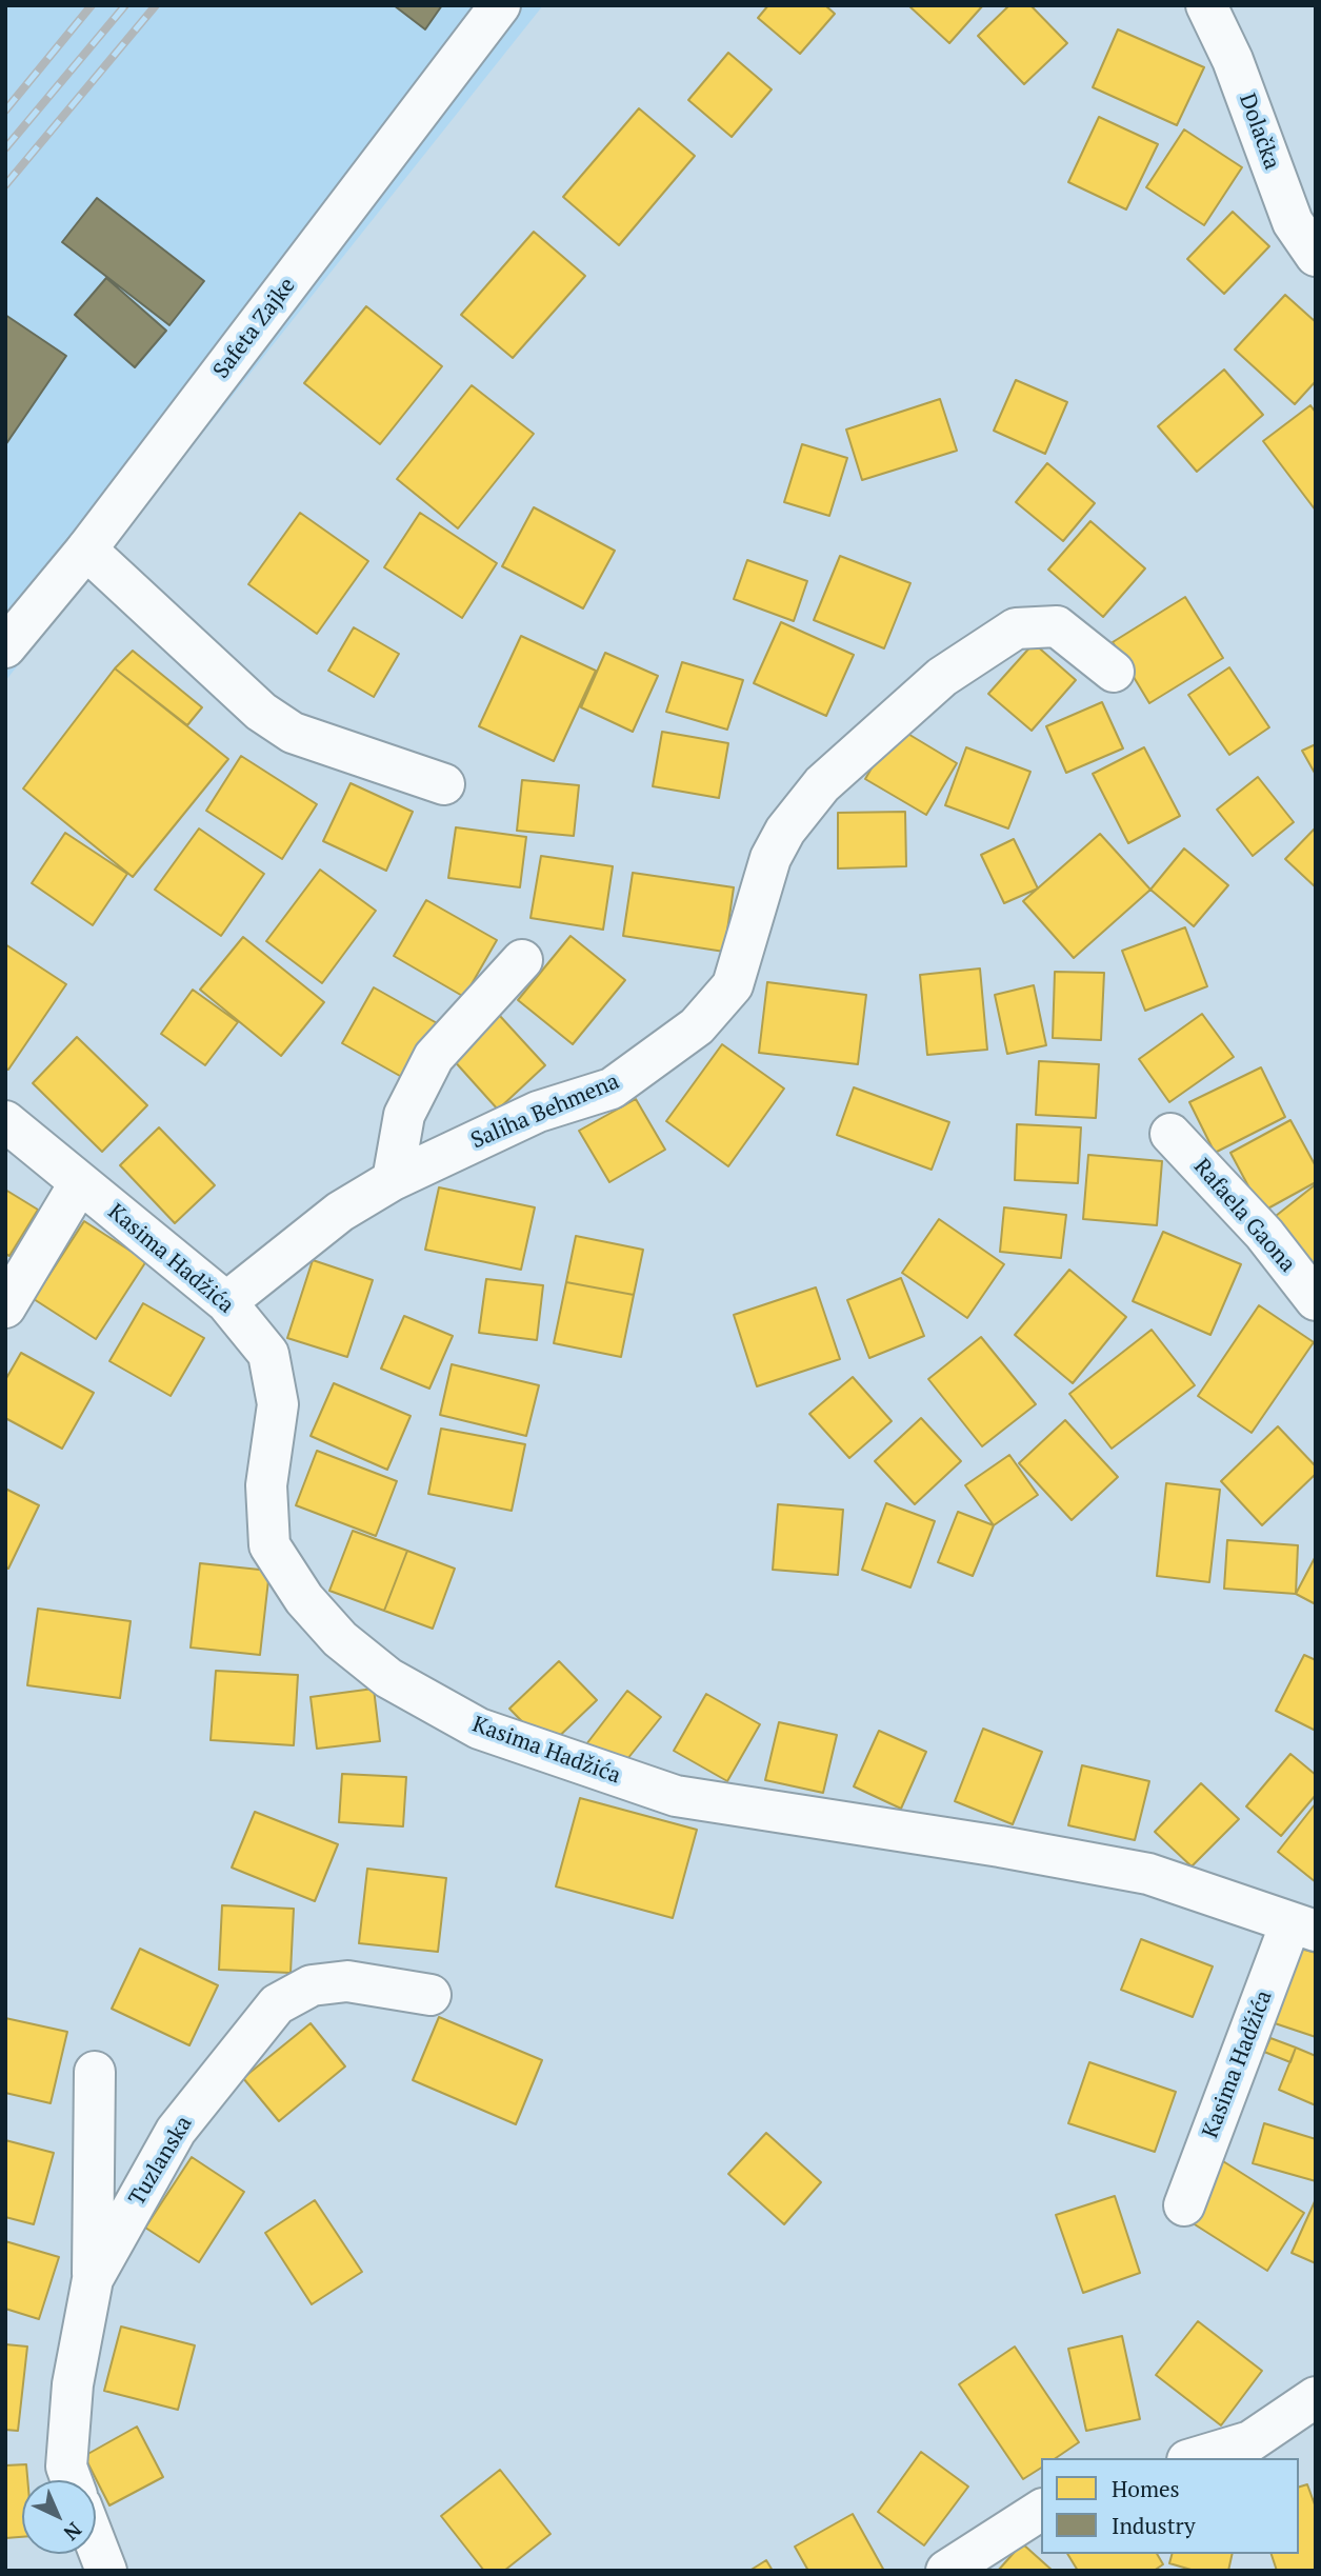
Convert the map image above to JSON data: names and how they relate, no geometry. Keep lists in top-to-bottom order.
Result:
{
  "streets": {
    "street": [
      "Dolačka",
      "Safeta Zajke",
      "Saliha Behmena",
      "Rafaela Gaona",
      "Kasima Hadžića",
      "Tuzlanska"
    ]
  },
  "crossings": [
    ["Saliha Behmena", "Kasima Hadžića"]
  ],
  "legend": ["Homes", "Industry"],
  "north": "bottom right"
}
